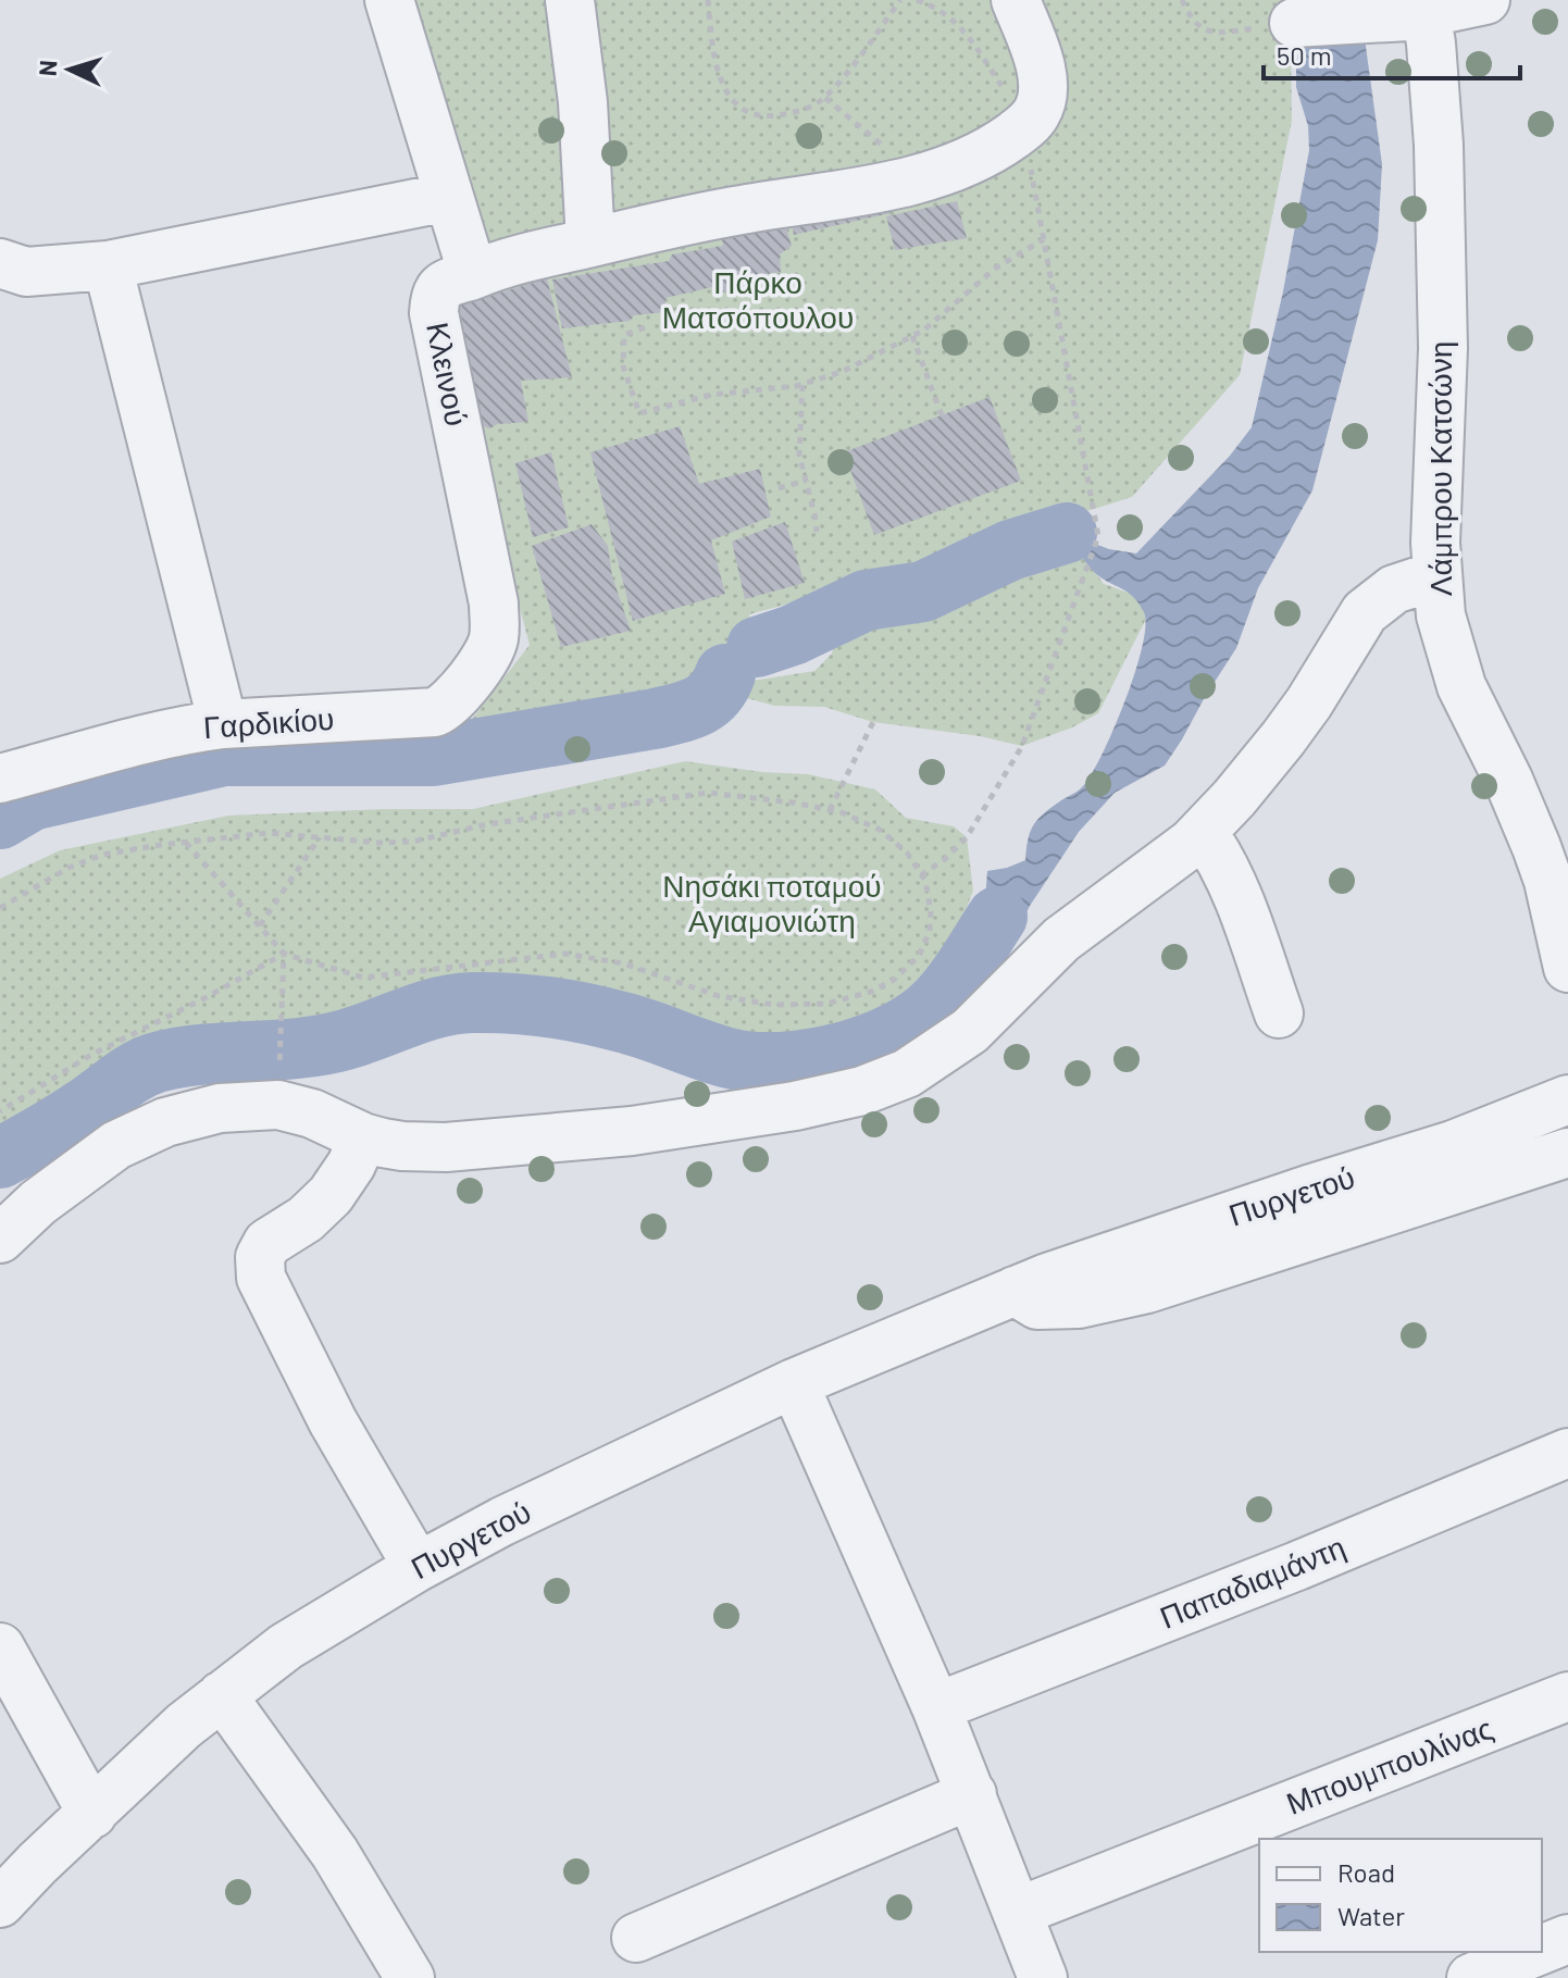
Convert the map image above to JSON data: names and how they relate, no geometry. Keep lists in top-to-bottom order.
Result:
{
  "streets": {
    "street": [
      "Κλεινού",
      "Λάμπρου Κατσώνη",
      "Γαρδικίου",
      "Πυργετού",
      "Παπαδιαμάντη",
      "Μπουμπουλίνας"
    ]
  },
  "crossings": [
    ["Κλεινού", "Γαρδικίου"]
  ],
  "parks": ["Πάρκο Ματσόπουλου", "Νησάκι ποταμού Αγιαμονιώτη"],
  "legend": ["Road", "Water"],
  "scale_bar": "50 m",
  "north": "left"
}
